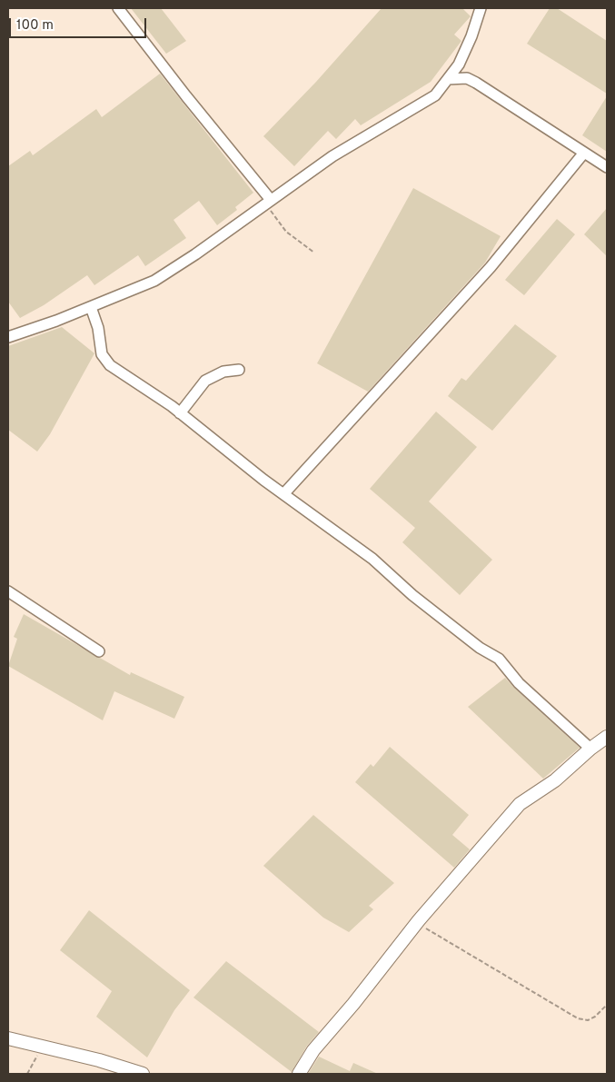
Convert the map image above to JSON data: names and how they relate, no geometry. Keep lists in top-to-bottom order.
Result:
{
  "scale_bar": "100 m"
}
